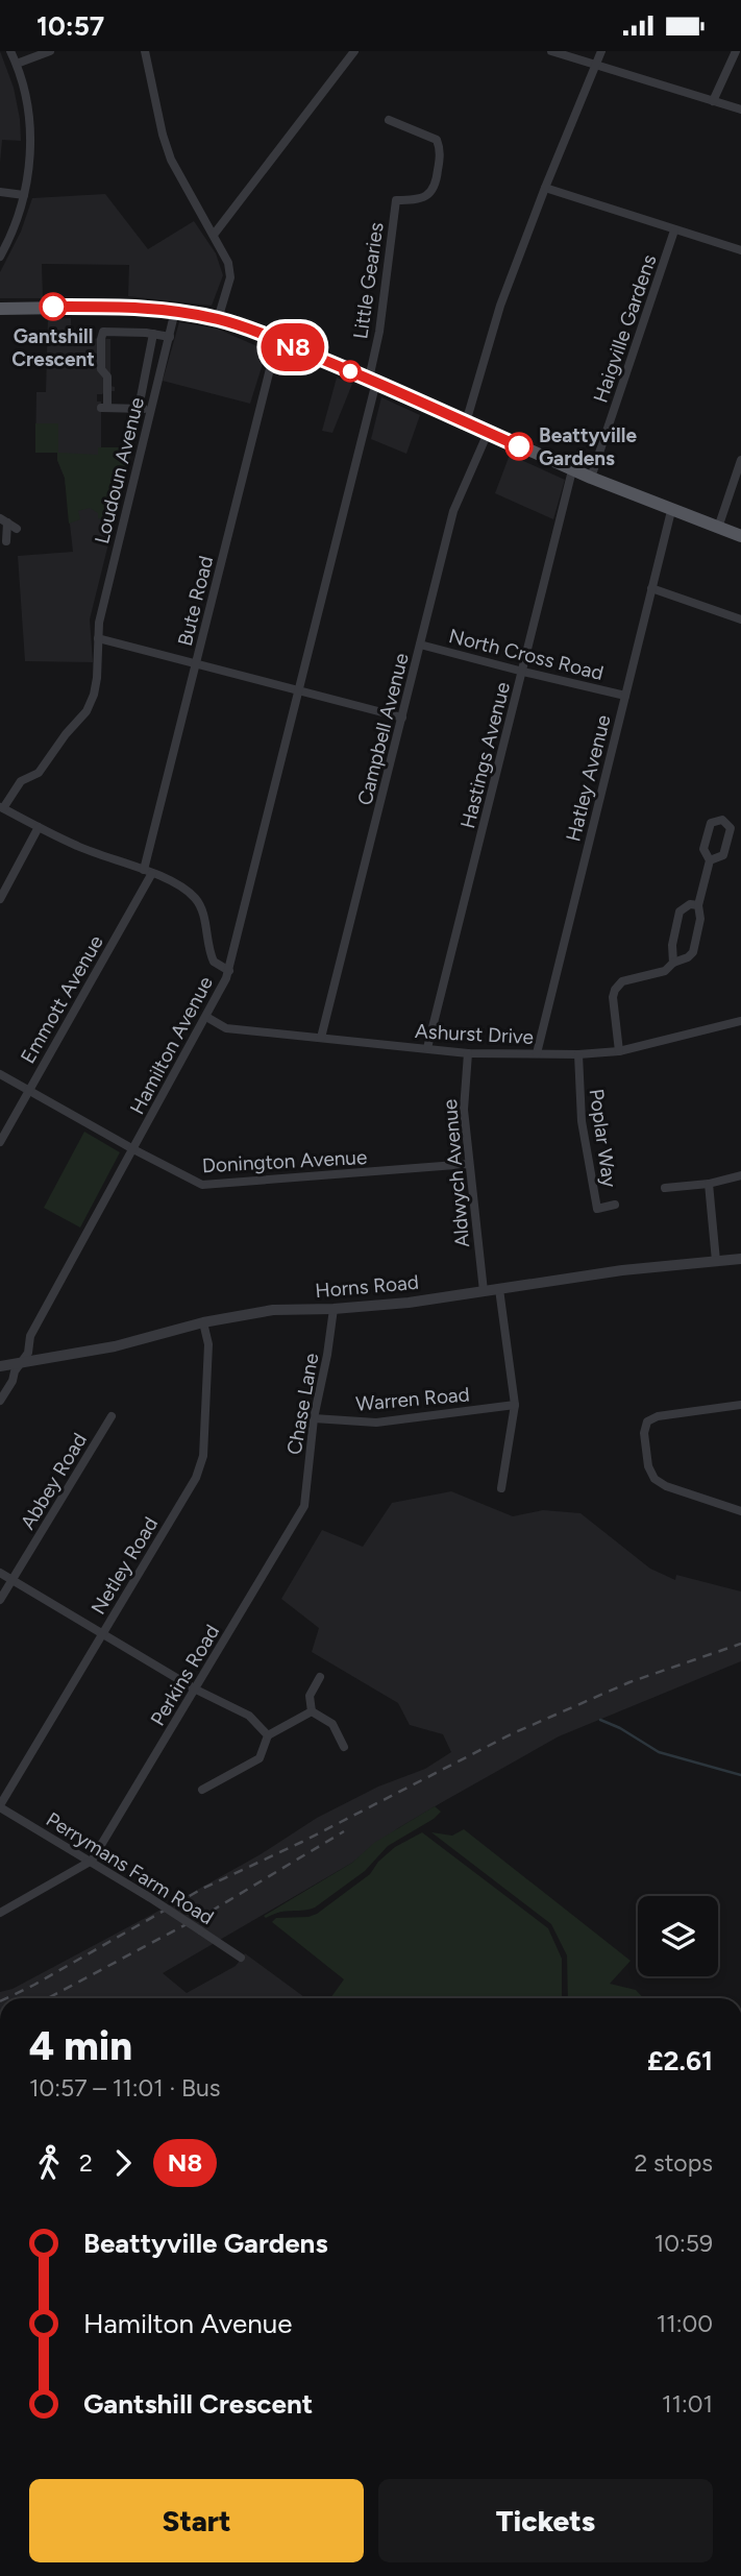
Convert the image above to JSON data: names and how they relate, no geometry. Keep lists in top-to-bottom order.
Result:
{
  "streets": {
    "street": [
      "Little Gearies",
      "Haigville Gardens",
      "Loudoun Avenue",
      "Bute Road",
      "North Cross Road",
      "Campbell Avenue",
      "Hastings Avenue",
      "Hatley Avenue",
      "Emmott Avenue",
      "Ashurst Drive",
      "Hamilton Avenue",
      "Poplar Way",
      "Donington Avenue",
      "Aldwych Avenue",
      "Horns Road",
      "Warren Road",
      "Chase Lane",
      "Abbey Road",
      "Netley Road",
      "Perkins Road",
      "Perrymans Farm Road"
    ]
  },
  "crossings": [
    ["Little Gearies", "Hamilton Avenue"],
    ["Bute Road", "Emmott Avenue"],
    ["North Cross Road", "Campbell Avenue"],
    ["North Cross Road", "Hastings Avenue"],
    ["North Cross Road", "Hatley Avenue"],
    ["Campbell Avenue", "Ashurst Drive"],
    ["Hastings Avenue", "Ashurst Drive"],
    ["Hatley Avenue", "Ashurst Drive"],
    ["Emmott Avenue", "Donington Avenue"],
    ["Ashurst Drive", "Hamilton Avenue"],
    ["Ashurst Drive", "Poplar Way"],
    ["Ashurst Drive", "Aldwych Avenue"],
    ["Hamilton Avenue", "Donington Avenue"],
    ["Hamilton Avenue", "Horns Road"],
    ["Donington Avenue", "Aldwych Avenue"],
    ["Aldwych Avenue", "Horns Road"],
    ["Horns Road", "Chase Lane"],
    ["Horns Road", "Netley Road"],
    ["Warren Road", "Chase Lane"],
    ["Chase Lane", "Perkins Road"],
    ["Netley Road", "Perrymans Farm Road"],
    ["Perkins Road", "Perrymans Farm Road"]
  ],
  "places": ["Gantshill Crescent", "Beattyville Gardens"],
  "lines": ["bus line N8"],
  "page": {
    "status": "10:57",
    "on_map": "N8",
    "heading": ["4 min", "10:57 – 11:01 · Bus", "£2.61"],
    "legs": ["2", "N8", "2 stops"],
    "list": [
      {
        "name": "Beattyville Gardens",
        "value": "10:59"
      },
      {
        "name": "Hamilton Avenue",
        "value": "11:00"
      },
      {
        "name": "Gantshill Crescent",
        "value": "11:01"
      }
    ],
    "buttons": ["Start", "Tickets"]
  }
}
